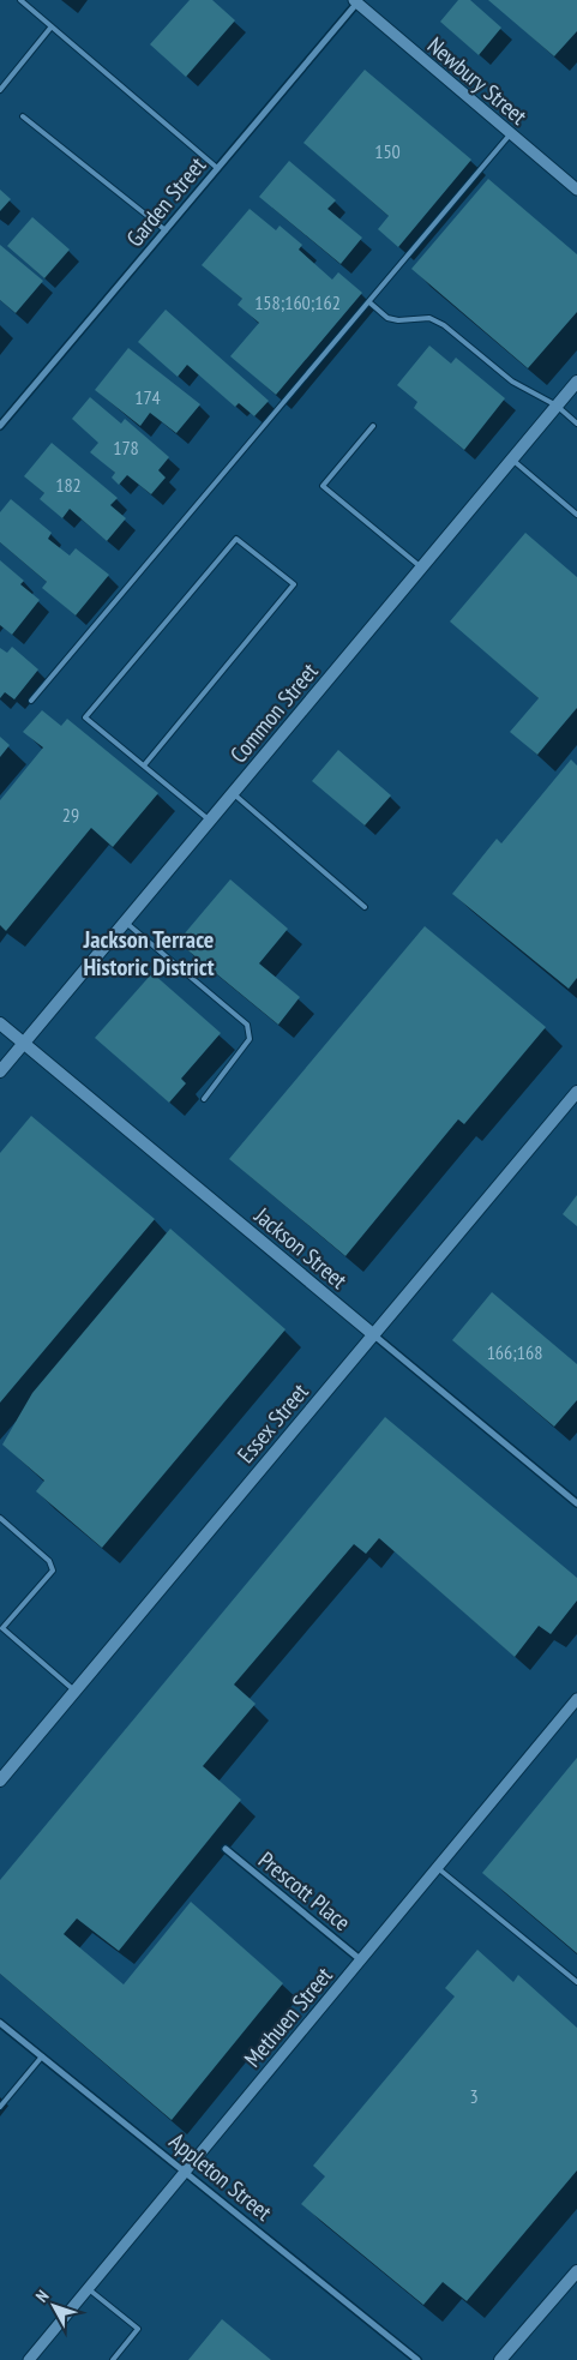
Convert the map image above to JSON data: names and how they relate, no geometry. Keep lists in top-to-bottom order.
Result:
{
  "streets": {
    "main road": ["Common Street", "Jackson Street", "Essex Street"],
    "street": [
      "Newbury Street",
      "Garden Street",
      "Prescott Place",
      "Methuen Street",
      "Appleton Street"
    ]
  },
  "crossings": [
    ["Newbury Street", "Garden Street"],
    ["Common Street", "Jackson Street"],
    ["Jackson Street", "Essex Street"],
    ["Prescott Place", "Methuen Street"],
    ["Methuen Street", "Appleton Street"]
  ],
  "districts": ["Jackson Terrace Historic District"],
  "house_numbers": [
    "150",
    "158;160;162",
    "174",
    "178",
    "182",
    "29",
    "166;168",
    "3"
  ],
  "north": "top left"
}
